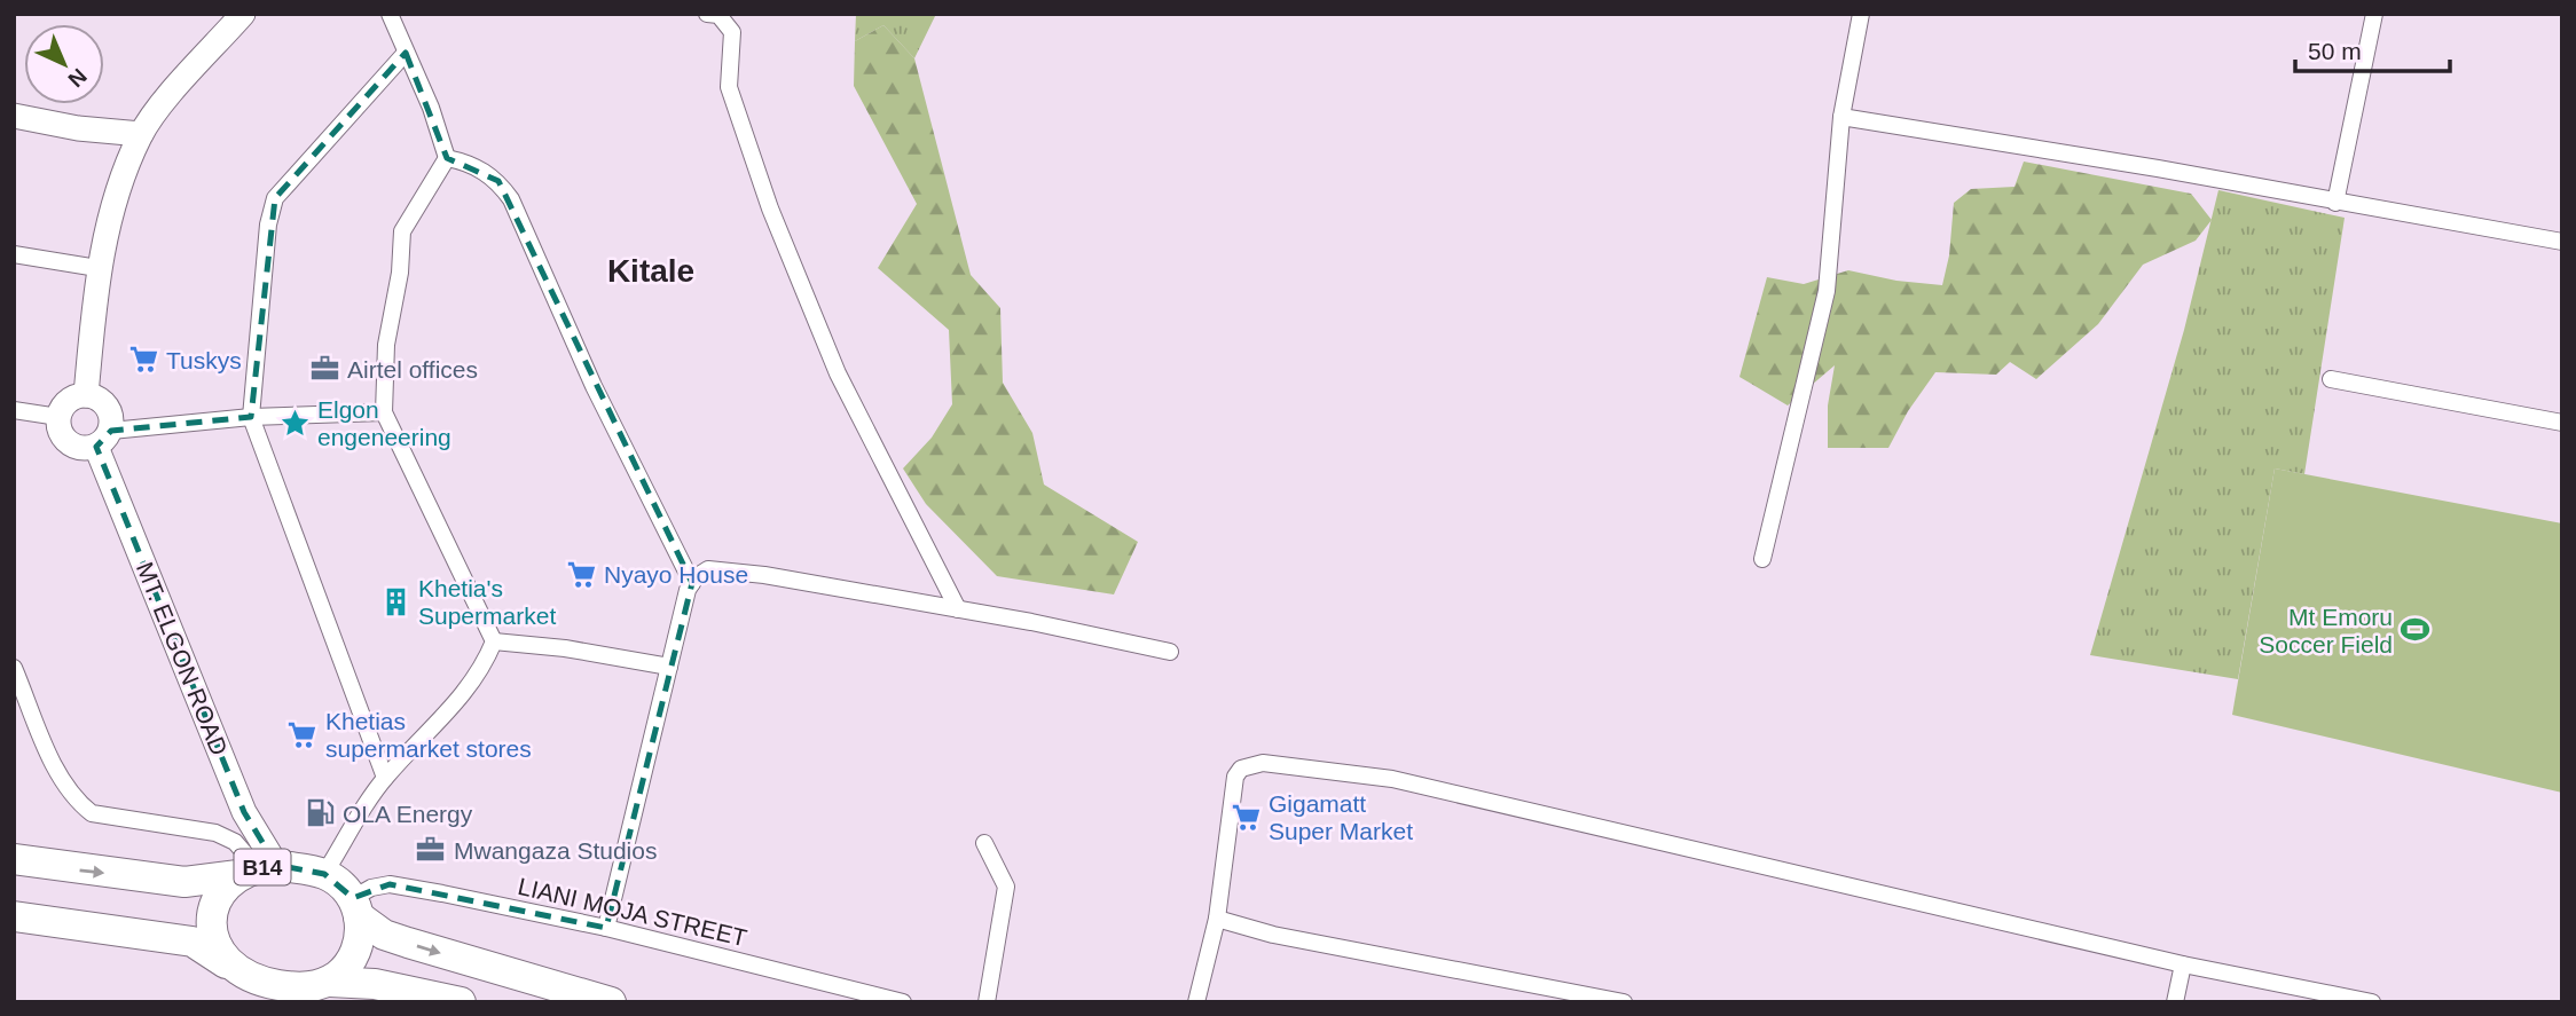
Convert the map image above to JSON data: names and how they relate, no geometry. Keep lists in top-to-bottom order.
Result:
{
  "streets": {
    "highway": ["B14"],
    "street": ["MT. ELGON ROAD", "LIANI MOJA STREET"]
  },
  "crossings": [
    ["MT. ELGON ROAD", "B14"],
    ["MT. ELGON ROAD", "LIANI MOJA STREET"],
    ["B14", "LIANI MOJA STREET"]
  ],
  "districts": ["Kitale"],
  "places": {
    "supermarket": [
      "Tuskys",
      "Nyayo House",
      "Khetias supermarket stores",
      "Gigamatt Super Market"
    ],
    "office": ["Airtel offices", "Mwangaza Studios"],
    "place": ["Elgon engeneering"],
    "building": ["Khetia's Supermarket"],
    "sports": ["Mt Emoru Soccer Field"],
    "fuel station": ["OLA Energy"]
  },
  "scale_bar": "50 m",
  "north": "bottom right"
}
